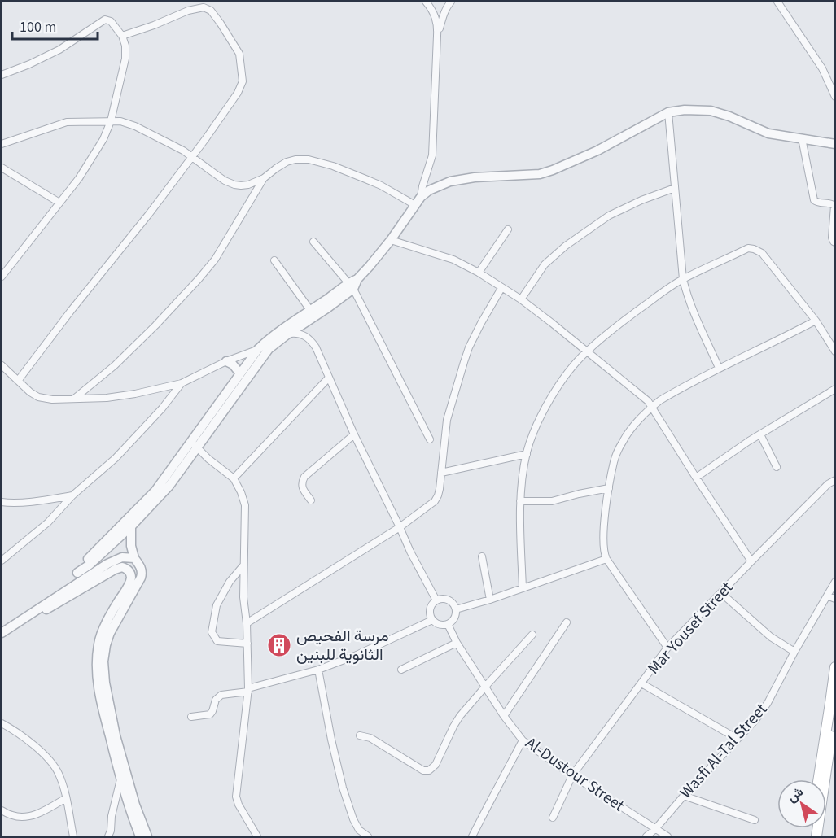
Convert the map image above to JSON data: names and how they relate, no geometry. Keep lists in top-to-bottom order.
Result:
{
  "streets": {
    "street": ["Mar Yousef Street", "Wasfi Al-Tal Street", "Al-Dustour Street"]
  },
  "crossings": [
    ["Mar Yousef Street", "Al-Dustour Street"],
    ["Wasfi Al-Tal Street", "Al-Dustour Street"]
  ],
  "places": {
    "building": ["مرسة الفحيص الثانوية للبنين"]
  },
  "scale_bar": "100 m",
  "north": "top left"
}
